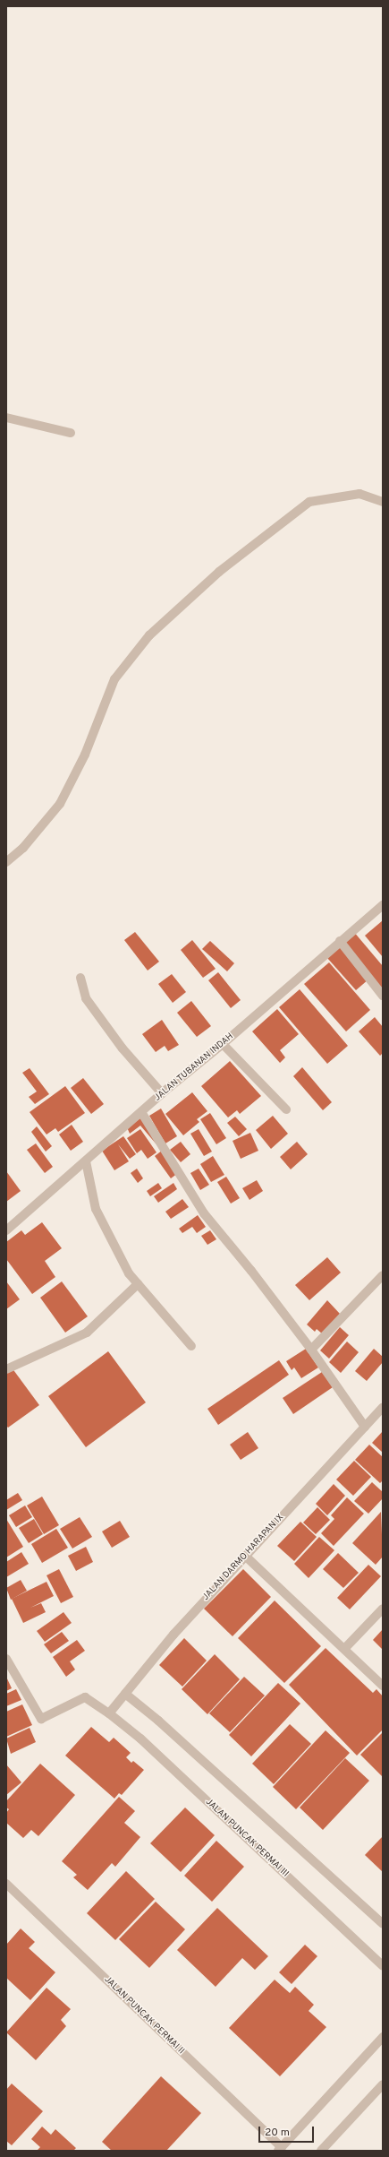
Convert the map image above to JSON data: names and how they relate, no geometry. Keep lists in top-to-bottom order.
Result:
{
  "streets": {
    "street": [
      "JALAN TUBANAN INDAH",
      "JALAN DARMO HARAPAN IX",
      "JALAN PUNCAK PERMAI III",
      "JALAN PUNCAK PERMAI II"
    ]
  },
  "crossings": [
    ["JALAN DARMO HARAPAN IX", "JALAN PUNCAK PERMAI III"]
  ],
  "scale_bar": "20 m"
}
